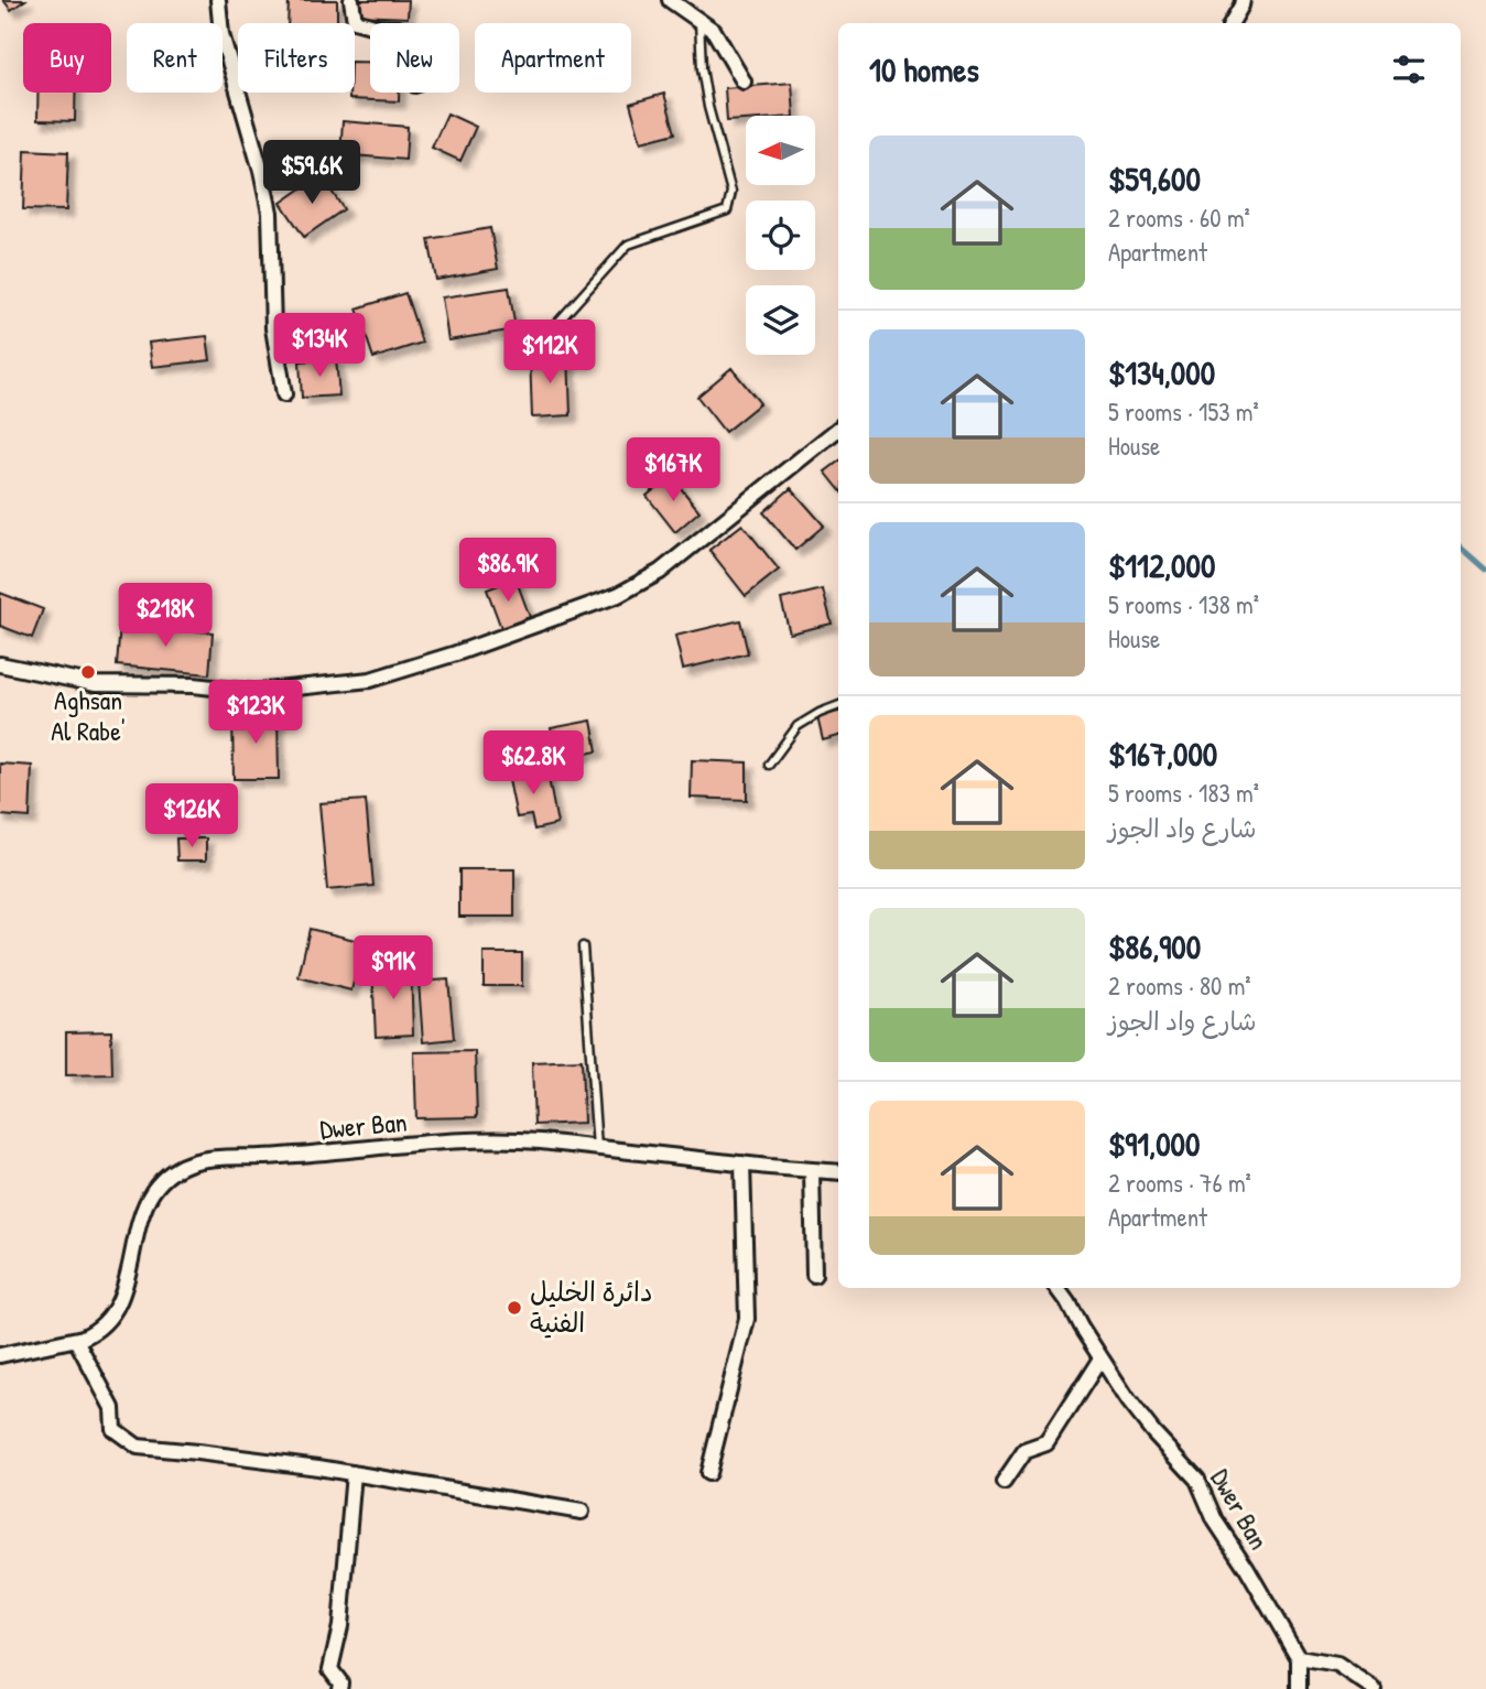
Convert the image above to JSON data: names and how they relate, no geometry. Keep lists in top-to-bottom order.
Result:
{
  "streets": {
    "street": ["Dwer Ban"]
  },
  "places": ["Aghsan Al Rabe'", "دائرة الخليل الفنية"],
  "north": "left",
  "page": {
    "chip": [
      "Buy",
      "Rent",
      "Filters",
      "New",
      "Apartment"
    ],
    "heading": "10 homes",
    "list": [
      {
        "name": "$59,600",
        "note": "2 rooms · 60 m² · Apartment"
      },
      {
        "name": "$134,000",
        "note": "5 rooms · 153 m² · House"
      },
      {
        "name": "$112,000",
        "note": "5 rooms · 138 m² · House"
      },
      {
        "name": "$167,000",
        "note": "5 rooms · 183 m² · شارع واد الجوز"
      },
      {
        "name": "$86,900",
        "note": "2 rooms · 80 m² · شارع واد الجوز"
      },
      {
        "name": "$91,000",
        "note": "2 rooms · 76 m² · Apartment"
      }
    ],
    "price": [
      "$59.6K",
      "$134K",
      "$112K",
      "$167K",
      "$86.9K",
      "$218K",
      "$123K",
      "$62.8K",
      "$126K",
      "$91K"
    ]
  }
}
